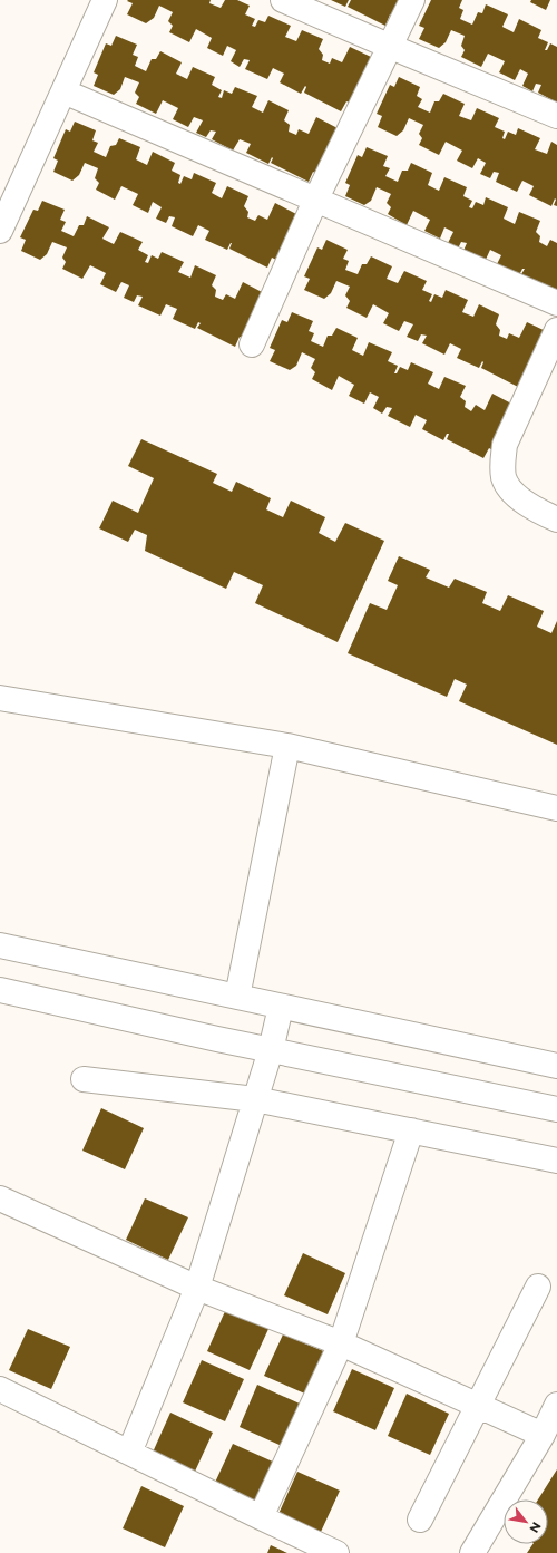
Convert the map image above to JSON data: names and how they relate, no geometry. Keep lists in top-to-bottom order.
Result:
{
  "north": "bottom right"
}
